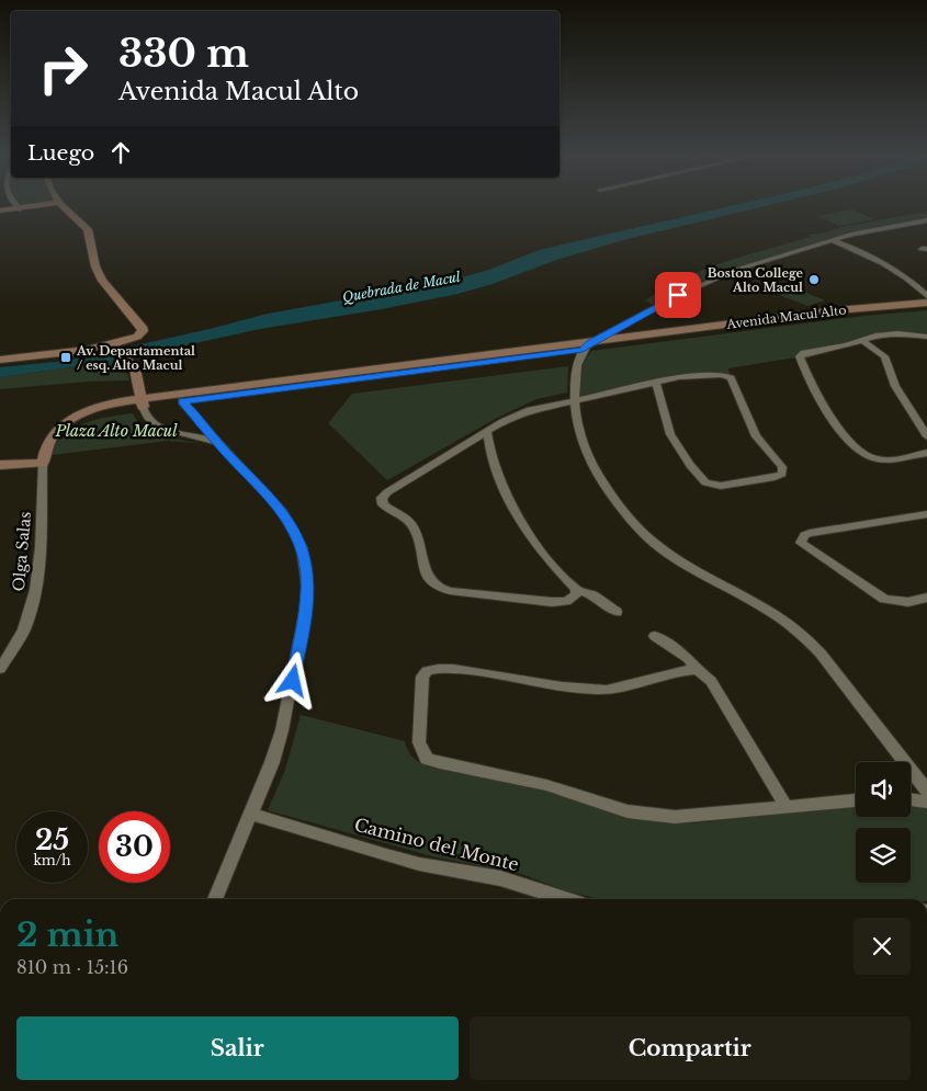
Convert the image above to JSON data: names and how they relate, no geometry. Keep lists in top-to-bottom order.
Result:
{
  "streets": {
    "street": ["Avenida Macul Alto", "Olga Salas", "Camino del Monte"]
  },
  "crossings": [
    ["Avenida Macul Alto", "Olga Salas"]
  ],
  "water": ["Quebrada de Macul"],
  "parks": ["Plaza Alto Macul"],
  "places": {
    "other": ["Boston College Alto Macul"],
    "transit": ["Av. Departamental / esq. Alto Macul"]
  },
  "page": {
    "turn": ["330 m", "Avenida Macul Alto"],
    "then": "Luego",
    "speed": "25 km/h",
    "limit": "30",
    "heading": ["2 min", "810 m · 15:16"],
    "buttons": ["Salir", "Compartir"]
  }
}
